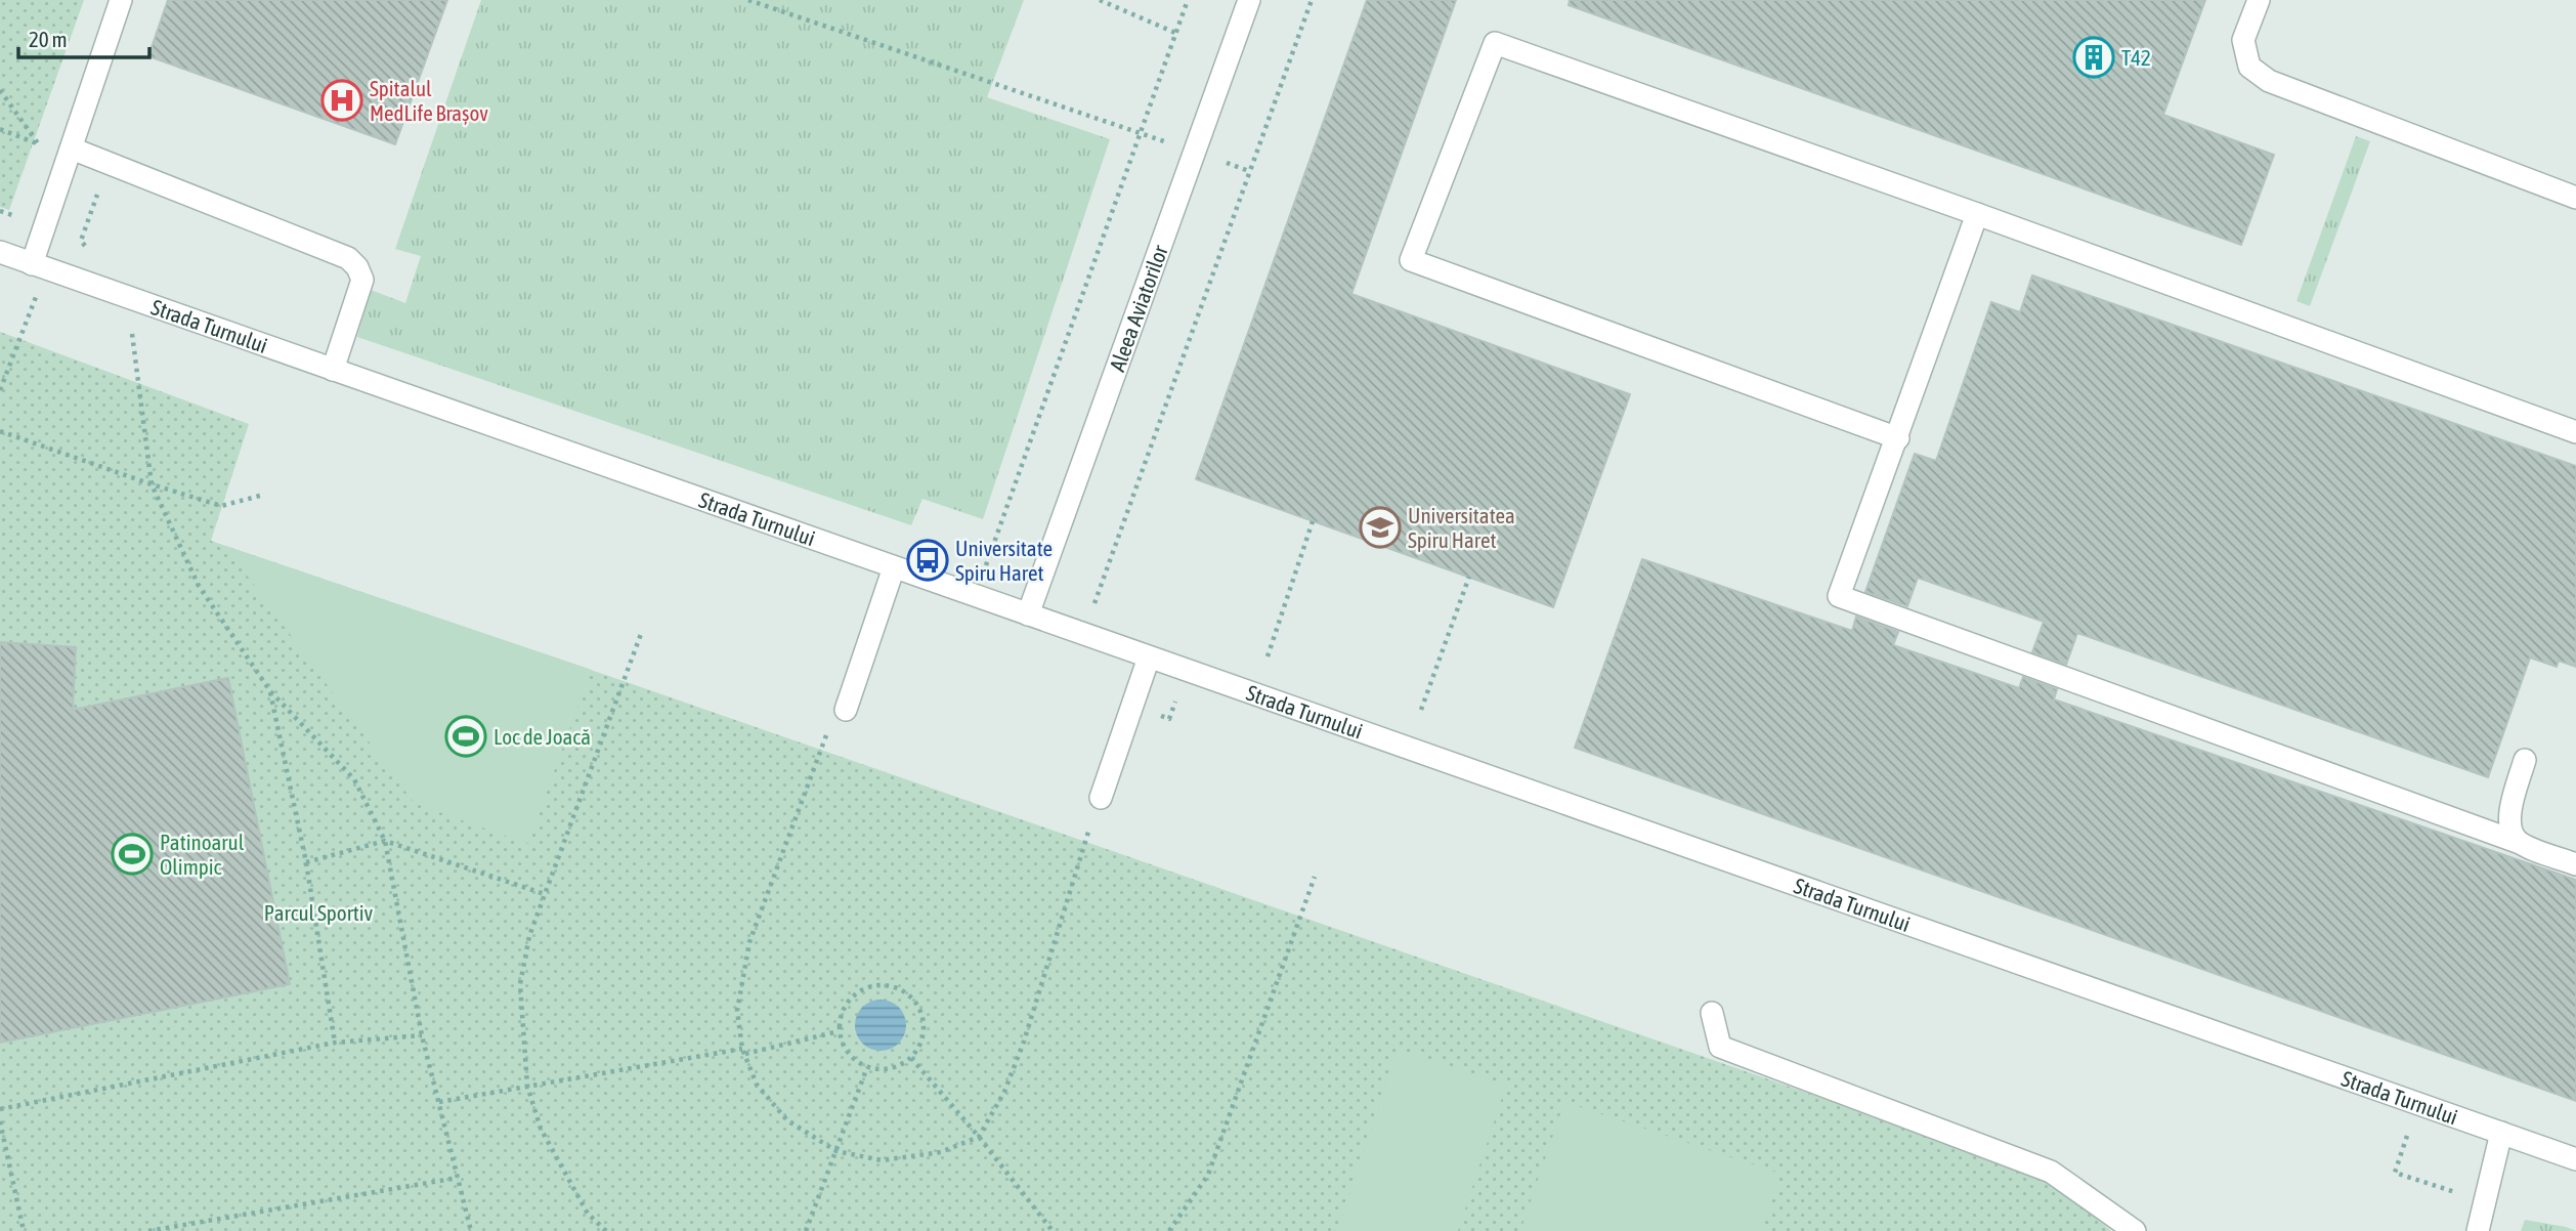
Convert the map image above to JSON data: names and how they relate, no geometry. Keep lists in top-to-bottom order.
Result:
{
  "streets": {
    "street": ["Aleea Aviatorilor", "Strada Turnului"]
  },
  "crossings": [
    ["Aleea Aviatorilor", "Strada Turnului"]
  ],
  "parks": ["Parcul Sportiv"],
  "places": {
    "building": ["T42"],
    "hospital": ["Spitalul MedLife Brașov"],
    "school or university": ["Universitatea Spiru Haret"],
    "bus stop": ["Universitate Spiru Haret"],
    "sports": ["Loc de Joacă", "Patinoarul Olimpic"]
  },
  "scale_bar": "20 m"
}
